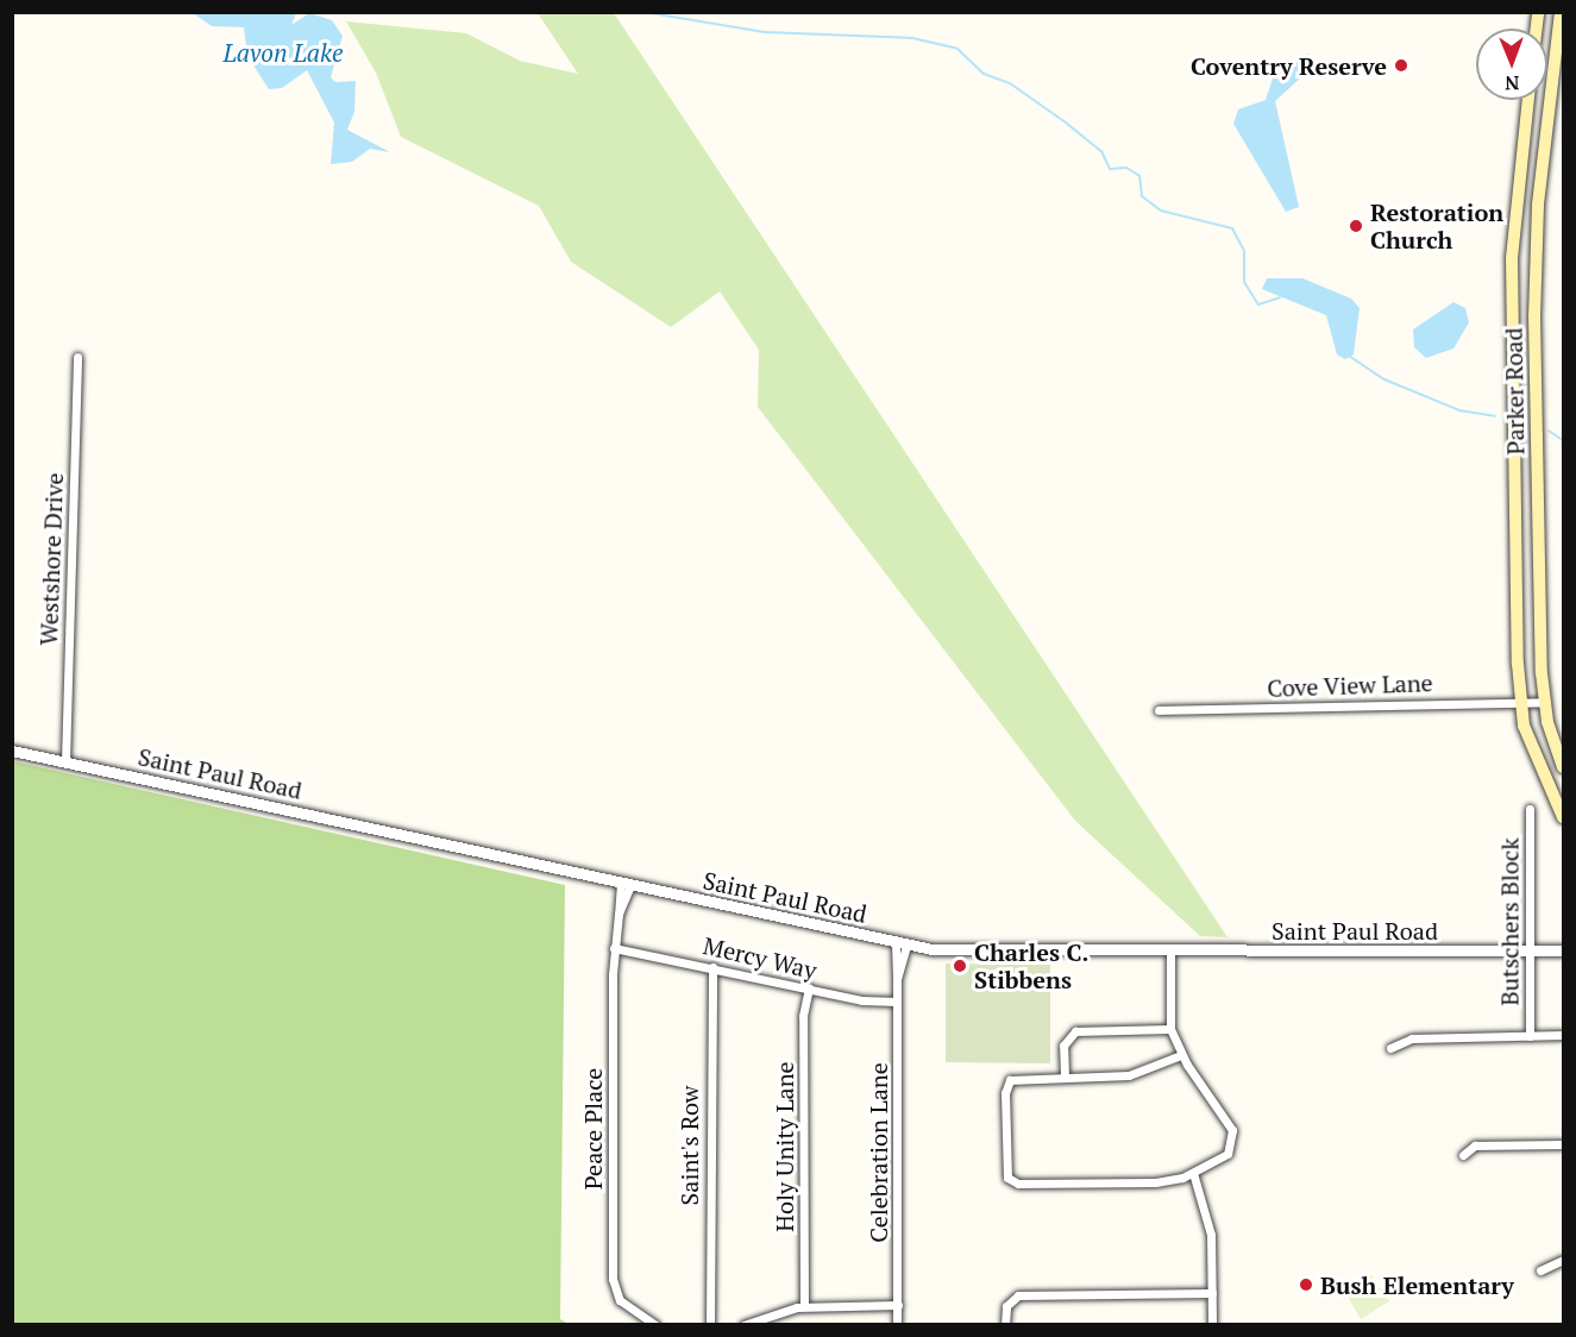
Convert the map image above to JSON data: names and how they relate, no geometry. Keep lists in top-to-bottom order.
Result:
{
  "streets": {
    "main road": ["Parker Road"],
    "street": [
      "Westshore Drive",
      "Cove View Lane",
      "Saint Paul Road",
      "Butschers Block",
      "Mercy Way",
      "Peace Place",
      "Saint's Row",
      "Holy Unity Lane",
      "Celebration Lane"
    ]
  },
  "crossings": [
    ["Parker Road", "Cove View Lane"],
    ["Westshore Drive", "Saint Paul Road"],
    ["Saint Paul Road", "Butschers Block"],
    ["Saint Paul Road", "Peace Place"],
    ["Saint Paul Road", "Celebration Lane"],
    ["Mercy Way", "Peace Place"],
    ["Mercy Way", "Saint's Row"],
    ["Mercy Way", "Holy Unity Lane"],
    ["Mercy Way", "Celebration Lane"]
  ],
  "water": ["Lavon Lake"],
  "places": [
    "Coventry Reserve",
    "Restoration Church",
    "Charles C. Stibbens",
    "Bush Elementary"
  ],
  "north": "bottom"
}
